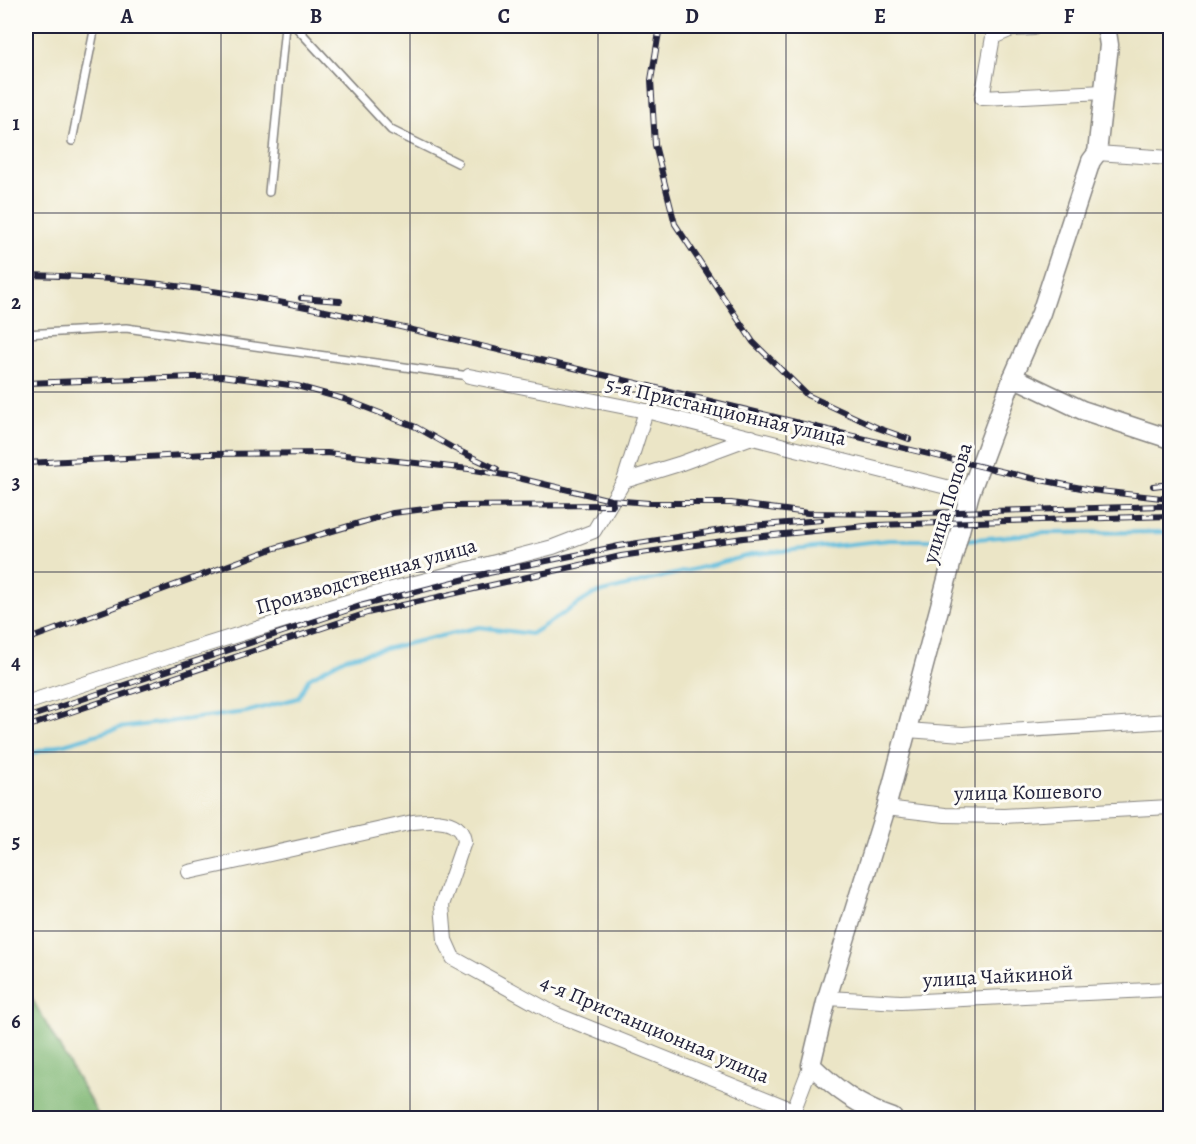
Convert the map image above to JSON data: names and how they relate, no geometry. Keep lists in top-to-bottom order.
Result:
{
  "streets": {
    "street": [
      "5-я Пристанционная улица",
      "улица Попова",
      "Производственная улица",
      "улица Кошевого",
      "улица Чайкиной",
      "4-я Пристанционная улица"
    ]
  },
  "crossings": [
    ["5-я Пристанционная улица", "улица Попова"],
    ["5-я Пристанционная улица", "Производственная улица"],
    ["улица Попова", "улица Кошевого"],
    ["улица Попова", "улица Чайкиной"]
  ],
  "grid": {
    "columns": [
      "A",
      "B",
      "C",
      "D",
      "E",
      "F"
    ],
    "rows": [
      "1",
      "2",
      "3",
      "4",
      "5",
      "6"
    ]
  }
}
